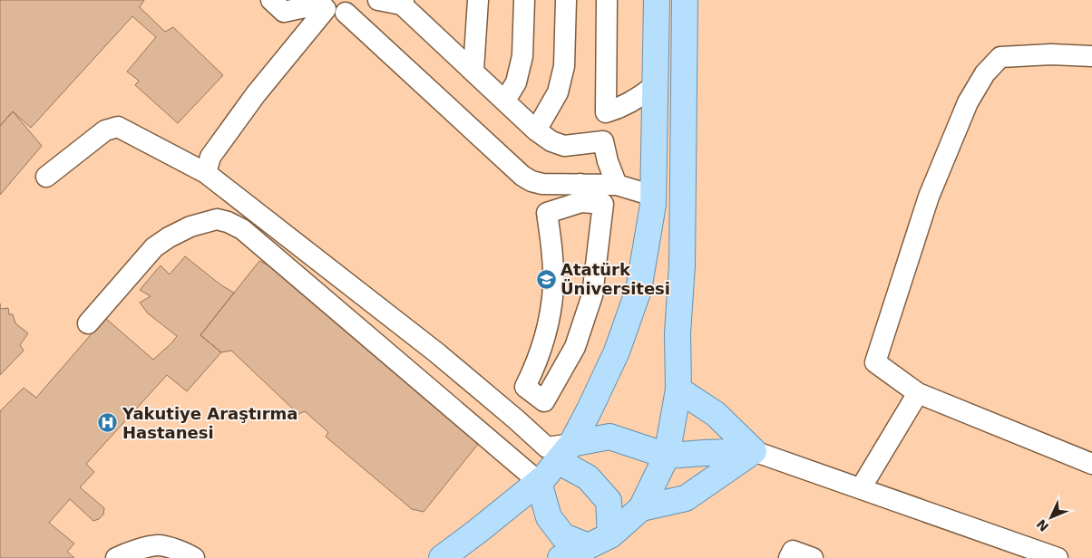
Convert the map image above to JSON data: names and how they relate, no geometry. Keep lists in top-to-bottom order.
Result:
{
  "places": {
    "school or university": ["Atatürk Üniversitesi"],
    "hospital": ["Yakutiye Araştırma Hastanesi"]
  },
  "north": "bottom left"
}
